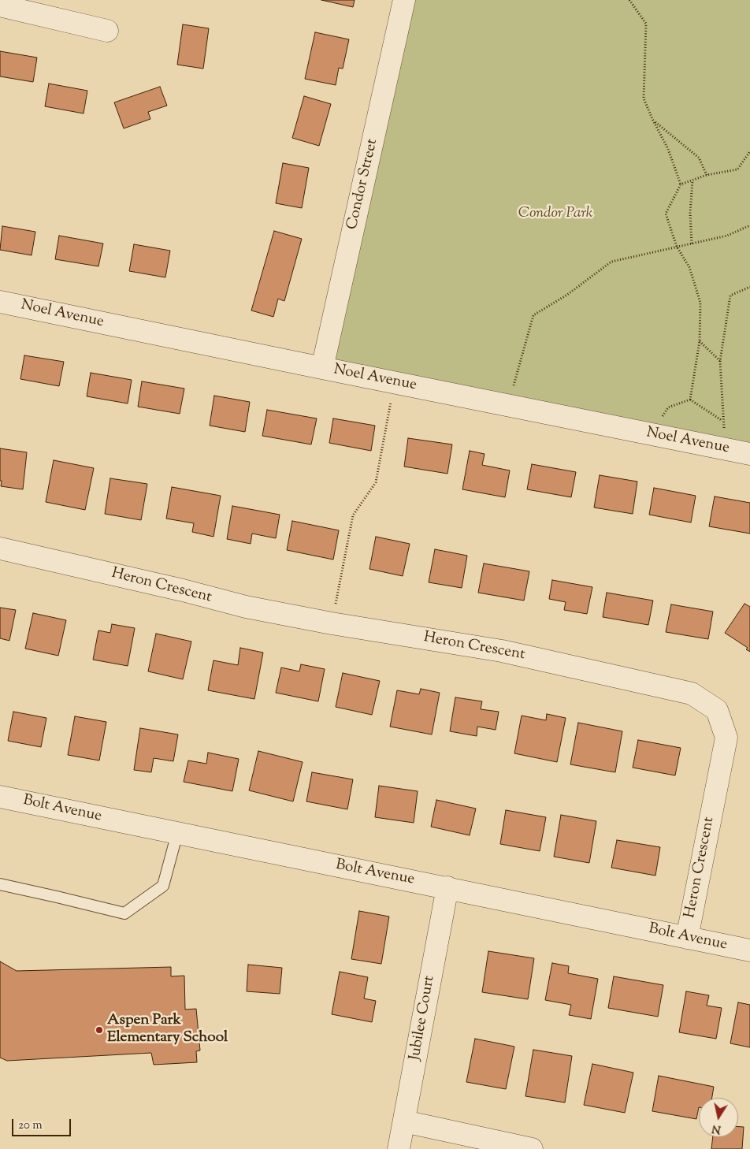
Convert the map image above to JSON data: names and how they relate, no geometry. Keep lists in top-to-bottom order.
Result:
{
  "streets": {
    "street": [
      "Condor Street",
      "Noel Avenue",
      "Heron Crescent",
      "Bolt Avenue",
      "Jubilee Court"
    ]
  },
  "crossings": [
    ["Condor Street", "Noel Avenue"],
    ["Heron Crescent", "Bolt Avenue"],
    ["Bolt Avenue", "Jubilee Court"]
  ],
  "parks": ["Condor Park"],
  "places": ["Aspen Park Elementary School"],
  "scale_bar": "20 m",
  "north": "bottom"
}
